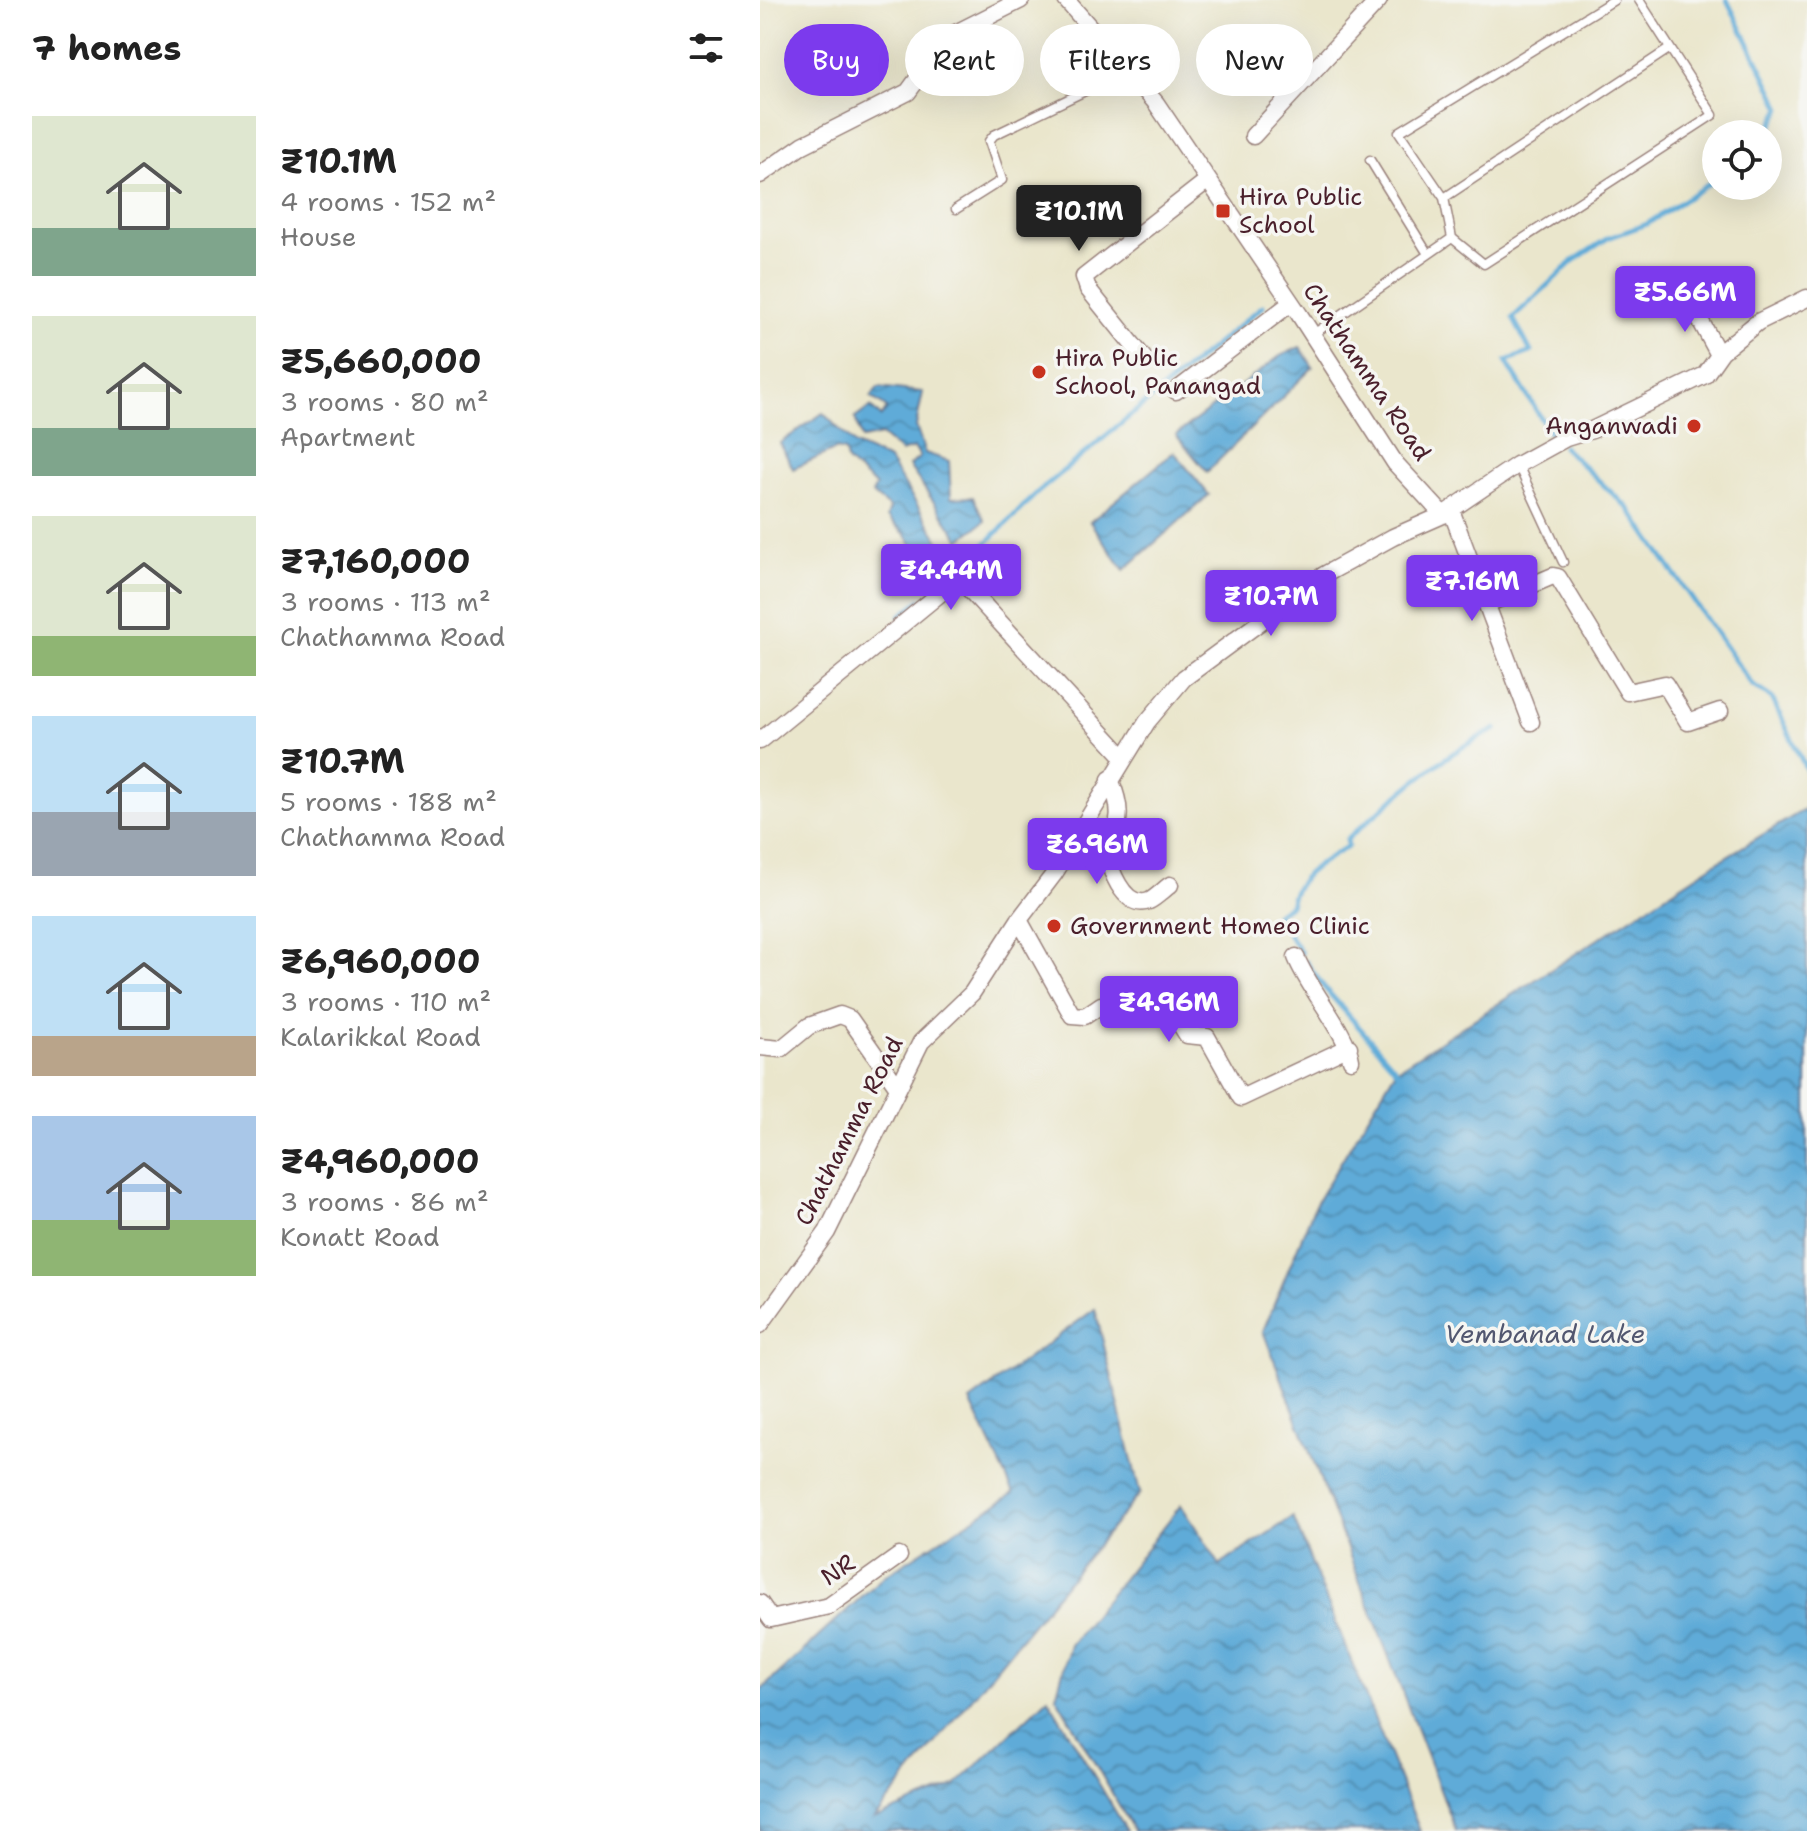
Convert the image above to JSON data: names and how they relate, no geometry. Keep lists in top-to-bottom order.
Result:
{
  "streets": {
    "street": ["Chathamma Road", "NR"]
  },
  "water": ["Vembanad Lake"],
  "places": {
    "transit": ["Hira Public School"],
    "other": ["Hira Public School, Panangad", "Anganwadi", "Government Homeo Clinic"]
  },
  "page": {
    "heading": "7 homes",
    "chip": [
      "Buy",
      "Rent",
      "Filters",
      "New"
    ],
    "list": [
      {
        "name": "₹10.1M",
        "note": "4 rooms · 152 m² · House"
      },
      {
        "name": "₹5,660,000",
        "note": "3 rooms · 80 m² · Apartment"
      },
      {
        "name": "₹7,160,000",
        "note": "3 rooms · 113 m² · Chathamma Road"
      },
      {
        "name": "₹10.7M",
        "note": "5 rooms · 188 m² · Chathamma Road"
      },
      {
        "name": "₹6,960,000",
        "note": "3 rooms · 110 m² · Kalarikkal Road"
      },
      {
        "name": "₹4,960,000",
        "note": "3 rooms · 86 m² · Konatt Road"
      }
    ],
    "price": [
      "₹10.1M",
      "₹5.66M",
      "₹4.44M",
      "₹7.16M",
      "₹10.7M",
      "₹6.96M",
      "₹4.96M"
    ]
  }
}
